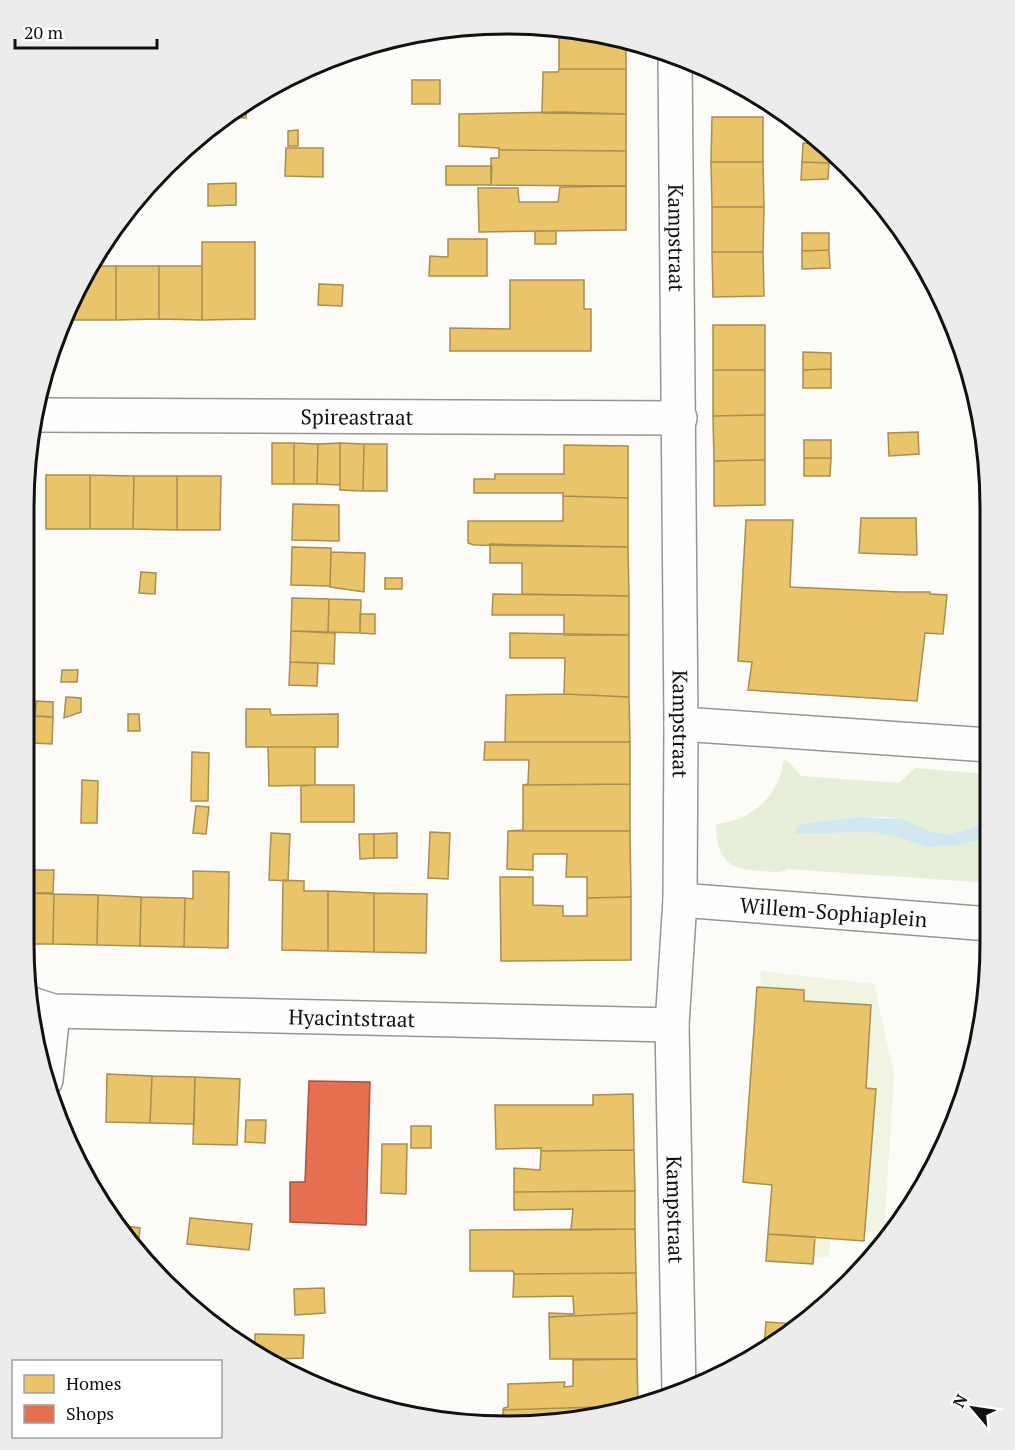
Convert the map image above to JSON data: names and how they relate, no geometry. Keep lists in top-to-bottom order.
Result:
{
  "streets": {
    "street": [
      "Kampstraat",
      "Spireastraat",
      "Willem-Sophiaplein",
      "Hyacintstraat"
    ]
  },
  "crossings": [
    ["Kampstraat", "Spireastraat"],
    ["Kampstraat", "Willem-Sophiaplein"],
    ["Kampstraat", "Hyacintstraat"]
  ],
  "legend": ["Homes", "Shops"],
  "scale_bar": "20 m",
  "north": "top left"
}
